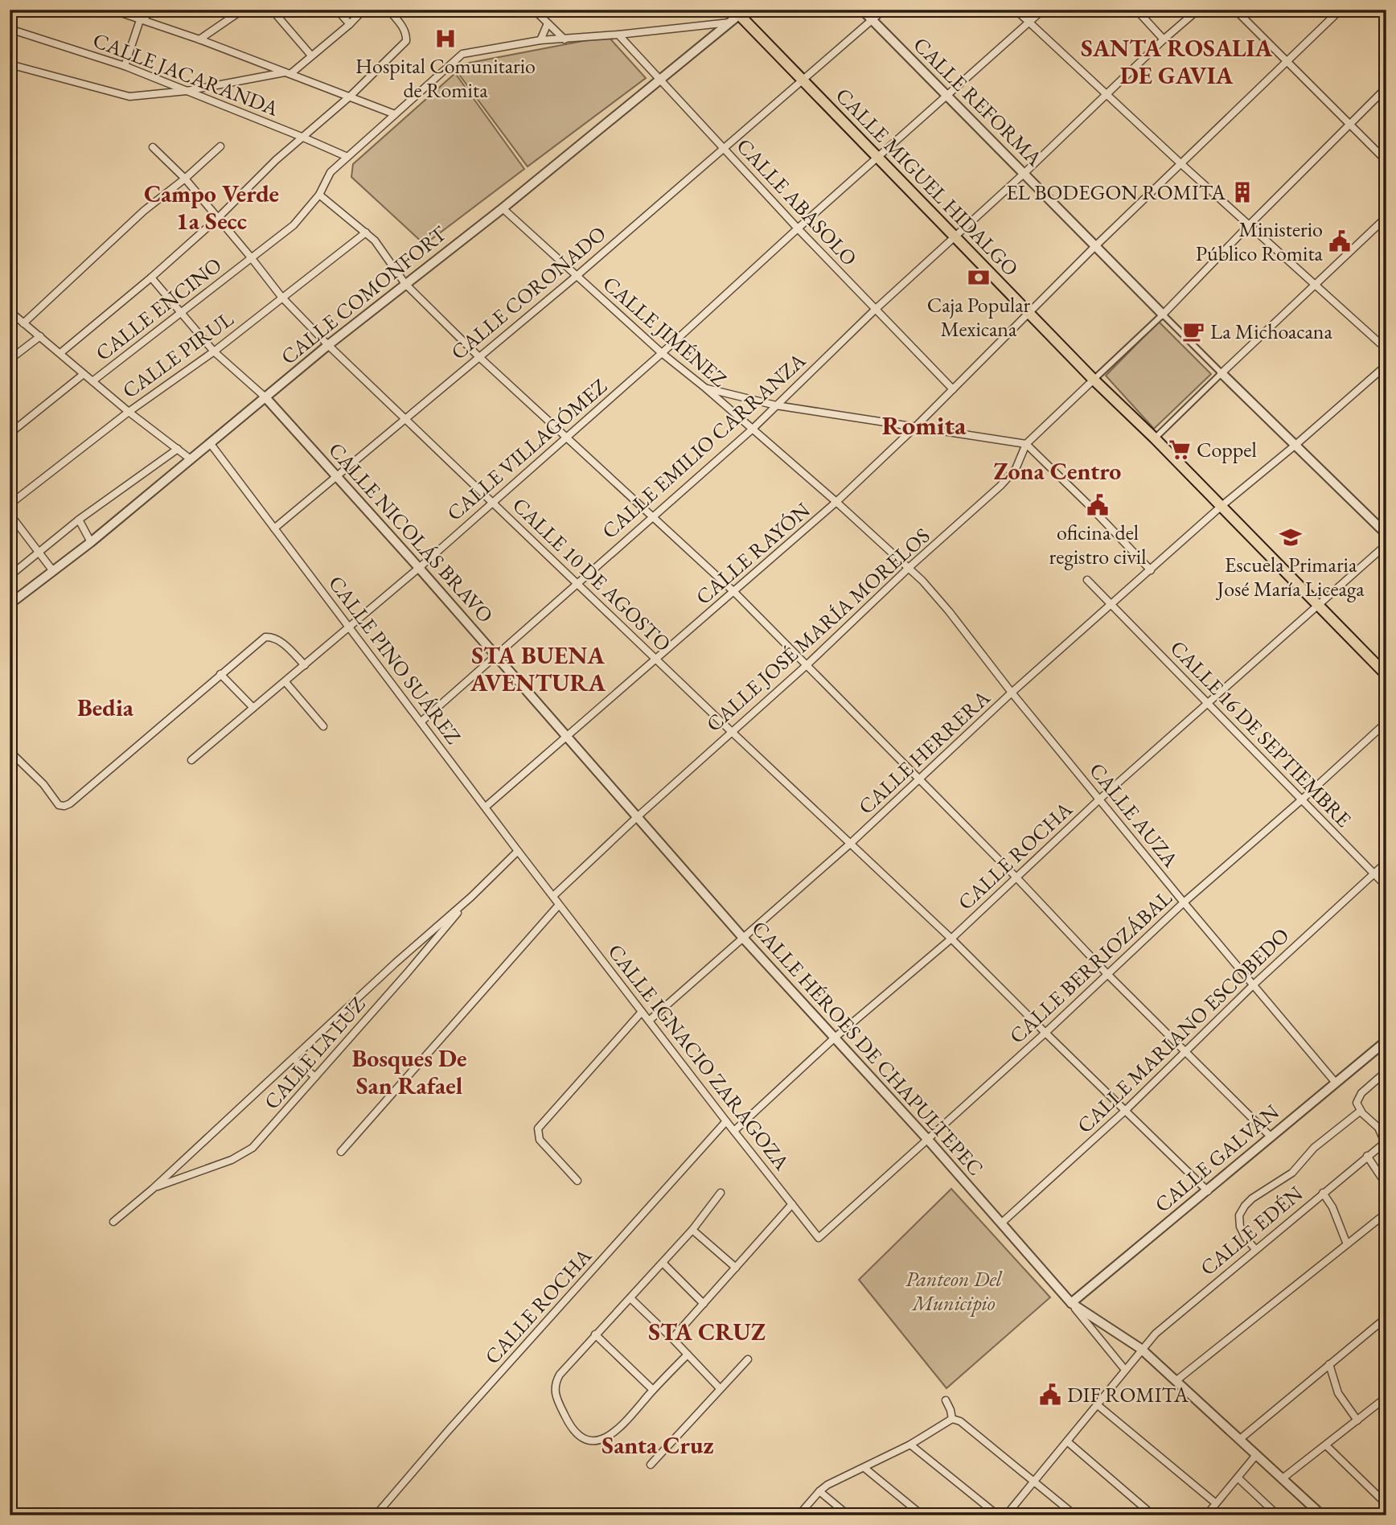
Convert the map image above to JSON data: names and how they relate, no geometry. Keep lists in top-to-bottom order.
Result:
{
  "streets": {
    "main road": ["CALLE MIGUEL HIDALGO"],
    "street": [
      "CALLE JACARANDA",
      "CALLE REFORMA",
      "CALLE ABASOLO",
      "CALLE CORONADO",
      "CALLE COMONFORT",
      "CALLE ENCINO",
      "CALLE JIMÉNEZ",
      "CALLE PIRUL",
      "CALLE EMILIO CARRANZA",
      "CALLE VILLAGÓMEZ",
      "CALLE NICOLÁS BRAVO",
      "CALLE RAYÓN",
      "CALLE 10 DE AGOSTO",
      "CALLE JOSÉ MARÍA MORELOS",
      "CALLE PINO SUÁREZ",
      "CALLE 16 DE SEPTIEMBRE",
      "CALLE HERRERA",
      "CALLE AUZA",
      "CALLE ROCHA",
      "CALLE BERRIOZÁBAL",
      "CALLE MARIANO ESCOBEDO",
      "CALLE HÉROES DE CHAPULTEPEC",
      "CALLE LA LUZ",
      "CALLE IGNACIO ZARAGOZA",
      "CALLE GALVÁN",
      "CALLE EDÉN"
    ]
  },
  "crossings": [
    ["CALLE JACARANDA", "CALLE ENCINO"],
    ["CALLE REFORMA", "CALLE CORONADO"],
    ["CALLE REFORMA", "CALLE EMILIO CARRANZA"],
    ["CALLE REFORMA", "CALLE VILLAGÓMEZ"],
    ["CALLE REFORMA", "CALLE RAYÓN"],
    ["CALLE MIGUEL HIDALGO", "CALLE CORONADO"],
    ["CALLE MIGUEL HIDALGO", "CALLE COMONFORT"],
    ["CALLE MIGUEL HIDALGO", "CALLE EMILIO CARRANZA"],
    ["CALLE MIGUEL HIDALGO", "CALLE VILLAGÓMEZ"],
    ["CALLE MIGUEL HIDALGO", "CALLE RAYÓN"],
    ["CALLE MIGUEL HIDALGO", "CALLE JOSÉ MARÍA MORELOS"],
    ["CALLE MIGUEL HIDALGO", "CALLE HERRERA"],
    ["CALLE MIGUEL HIDALGO", "CALLE ROCHA"],
    ["CALLE ABASOLO", "CALLE CORONADO"],
    ["CALLE ABASOLO", "CALLE COMONFORT"],
    ["CALLE ABASOLO", "CALLE EMILIO CARRANZA"],
    ["CALLE ABASOLO", "CALLE VILLAGÓMEZ"],
    ["CALLE ABASOLO", "CALLE RAYÓN"],
    ["CALLE CORONADO", "CALLE JIMÉNEZ"],
    ["CALLE CORONADO", "CALLE NICOLÁS BRAVO"],
    ["CALLE CORONADO", "CALLE 10 DE AGOSTO"],
    ["CALLE CORONADO", "CALLE PINO SUÁREZ"],
    ["CALLE COMONFORT", "CALLE JIMÉNEZ"],
    ["CALLE COMONFORT", "CALLE NICOLÁS BRAVO"],
    ["CALLE COMONFORT", "CALLE 10 DE AGOSTO"],
    ["CALLE COMONFORT", "CALLE PINO SUÁREZ"],
    ["CALLE ENCINO", "CALLE NICOLÁS BRAVO"],
    ["CALLE ENCINO", "CALLE 10 DE AGOSTO"],
    ["CALLE JIMÉNEZ", "CALLE EMILIO CARRANZA"],
    ["CALLE JIMÉNEZ", "CALLE VILLAGÓMEZ"],
    ["CALLE JIMÉNEZ", "CALLE RAYÓN"],
    ["CALLE JIMÉNEZ", "CALLE JOSÉ MARÍA MORELOS"],
    ["CALLE JIMÉNEZ", "CALLE AUZA"],
    ["CALLE PIRUL", "CALLE NICOLÁS BRAVO"],
    ["CALLE PIRUL", "CALLE 10 DE AGOSTO"],
    ["CALLE EMILIO CARRANZA", "CALLE NICOLÁS BRAVO"],
    ["CALLE EMILIO CARRANZA", "CALLE 10 DE AGOSTO"],
    ["CALLE EMILIO CARRANZA", "CALLE PINO SUÁREZ"],
    ["CALLE VILLAGÓMEZ", "CALLE NICOLÁS BRAVO"],
    ["CALLE VILLAGÓMEZ", "CALLE 10 DE AGOSTO"],
    ["CALLE VILLAGÓMEZ", "CALLE PINO SUÁREZ"],
    ["CALLE NICOLÁS BRAVO", "CALLE RAYÓN"],
    ["CALLE NICOLÁS BRAVO", "CALLE JOSÉ MARÍA MORELOS"],
    ["CALLE NICOLÁS BRAVO", "CALLE HÉROES DE CHAPULTEPEC"],
    ["CALLE RAYÓN", "CALLE 10 DE AGOSTO"],
    ["CALLE RAYÓN", "CALLE PINO SUÁREZ"],
    ["CALLE 10 DE AGOSTO", "CALLE JOSÉ MARÍA MORELOS"],
    ["CALLE 10 DE AGOSTO", "CALLE HERRERA"],
    ["CALLE 10 DE AGOSTO", "CALLE ROCHA"],
    ["CALLE 10 DE AGOSTO", "CALLE BERRIOZÁBAL"],
    ["CALLE 10 DE AGOSTO", "CALLE MARIANO ESCOBEDO"],
    ["CALLE 10 DE AGOSTO", "CALLE GALVÁN"],
    ["CALLE JOSÉ MARÍA MORELOS", "CALLE PINO SUÁREZ"],
    ["CALLE JOSÉ MARÍA MORELOS", "CALLE AUZA"],
    ["CALLE JOSÉ MARÍA MORELOS", "CALLE HÉROES DE CHAPULTEPEC"],
    ["CALLE JOSÉ MARÍA MORELOS", "CALLE IGNACIO ZARAGOZA"],
    ["CALLE PINO SUÁREZ", "CALLE LA LUZ"],
    ["CALLE PINO SUÁREZ", "CALLE IGNACIO ZARAGOZA"],
    ["CALLE 16 DE SEPTIEMBRE", "CALLE HERRERA"],
    ["CALLE 16 DE SEPTIEMBRE", "CALLE ROCHA"],
    ["CALLE 16 DE SEPTIEMBRE", "CALLE BERRIOZÁBAL"],
    ["CALLE 16 DE SEPTIEMBRE", "CALLE MARIANO ESCOBEDO"],
    ["CALLE HERRERA", "CALLE AUZA"],
    ["CALLE HERRERA", "CALLE HÉROES DE CHAPULTEPEC"],
    ["CALLE HERRERA", "CALLE IGNACIO ZARAGOZA"],
    ["CALLE AUZA", "CALLE ROCHA"],
    ["CALLE AUZA", "CALLE BERRIOZÁBAL"],
    ["CALLE AUZA", "CALLE MARIANO ESCOBEDO"],
    ["CALLE AUZA", "CALLE GALVÁN"],
    ["CALLE ROCHA", "CALLE HÉROES DE CHAPULTEPEC"],
    ["CALLE ROCHA", "CALLE IGNACIO ZARAGOZA"],
    ["CALLE BERRIOZÁBAL", "CALLE HÉROES DE CHAPULTEPEC"],
    ["CALLE BERRIOZÁBAL", "CALLE IGNACIO ZARAGOZA"],
    ["CALLE MARIANO ESCOBEDO", "CALLE HÉROES DE CHAPULTEPEC"],
    ["CALLE HÉROES DE CHAPULTEPEC", "CALLE GALVÁN"],
    ["CALLE HÉROES DE CHAPULTEPEC", "CALLE EDÉN"]
  ],
  "districts": [
    "SANTA ROSALIA DE GAVIA",
    "Campo Verde 1a Secc",
    "Romita",
    "Zona Centro",
    "STA BUENA AVENTURA",
    "Bedia",
    "Bosques De San Rafael",
    "STA CRUZ",
    "Santa Cruz"
  ],
  "parks": ["Panteon Del Municipio"],
  "places": {
    "hospital": ["Hospital Comunitario de Romita"],
    "building": ["EL BODEGON ROMITA"],
    "public building": ["Ministerio Público Romita", "oficina del registro civil", "DIF ROMITA"],
    "bank": ["Caja Popular Mexicana"],
    "cafe": ["La Michoacana"],
    "supermarket": ["Coppel"],
    "school or university": ["Escuela Primaria José María Liceaga"]
  }
}
